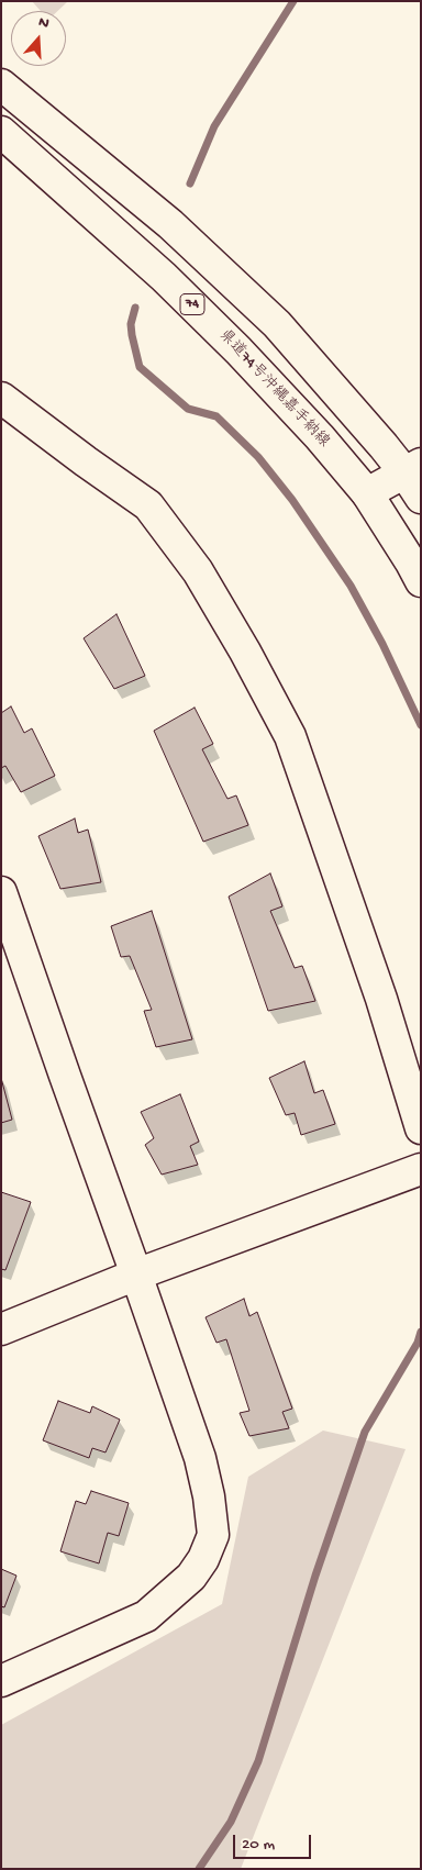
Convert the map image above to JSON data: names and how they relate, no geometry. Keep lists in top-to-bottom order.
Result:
{
  "streets": {
    "main road": ["74", "県道74号沖縄嘉手納線"]
  },
  "scale_bar": "20 m",
  "north": "top"
}
